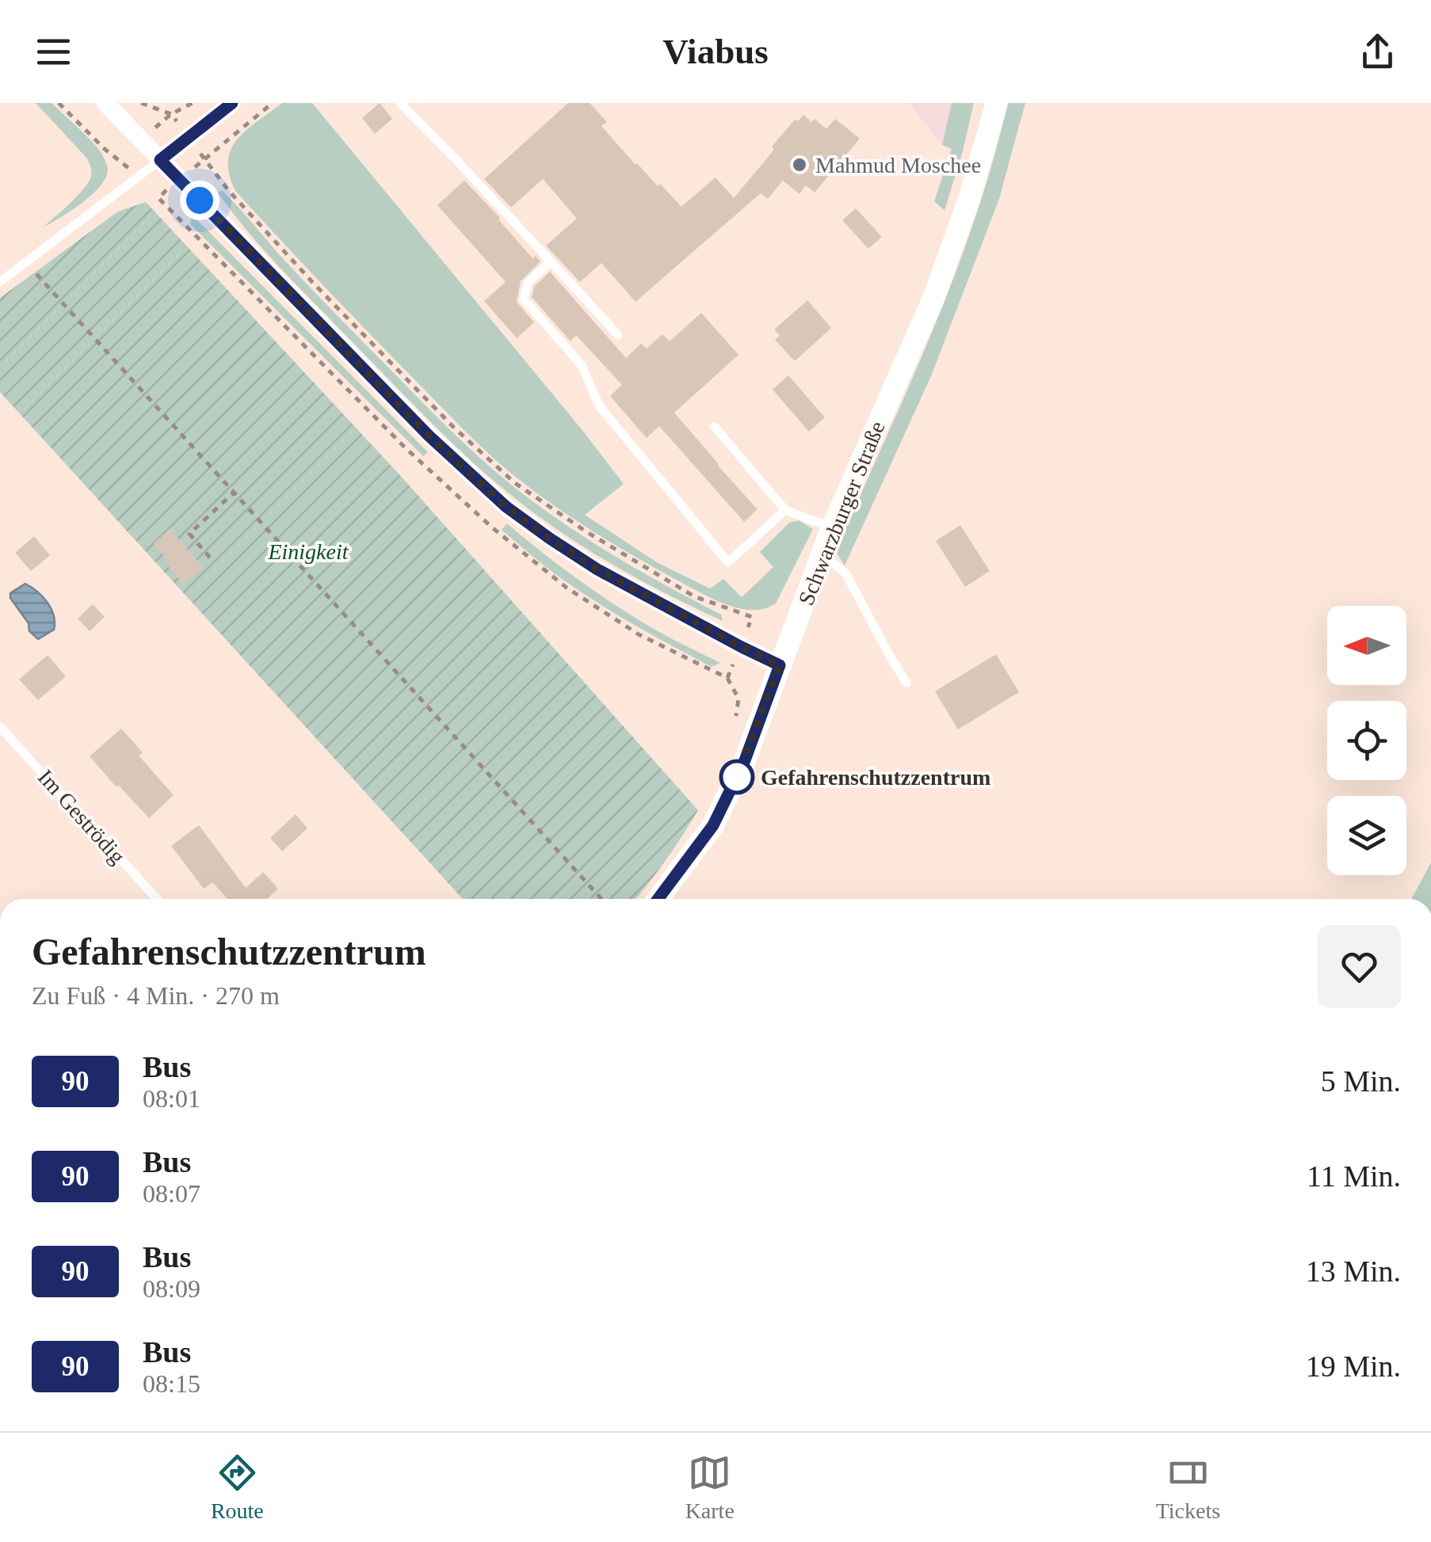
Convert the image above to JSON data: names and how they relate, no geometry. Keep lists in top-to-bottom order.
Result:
{
  "streets": {
    "street": ["Schwarzburger Straße"],
    "lane": ["Im Geströdig"]
  },
  "parks": ["Einigkeit"],
  "places": ["Mahmud Moschee", "Gefahrenschutzzentrum"],
  "lines": ["bus line 90"],
  "north": "left",
  "page": {
    "header": "Viabus",
    "heading": ["Gefahrenschutzzentrum", "Zu Fuß · 4 Min. · 270 m"],
    "list": [
      {
        "mark": "90",
        "name": "Bus",
        "note": "08:01",
        "value": "5 Min."
      },
      {
        "mark": "90",
        "name": "Bus",
        "note": "08:07",
        "value": "11 Min."
      },
      {
        "mark": "90",
        "name": "Bus",
        "note": "08:09",
        "value": "13 Min."
      },
      {
        "mark": "90",
        "name": "Bus",
        "note": "08:15",
        "value": "19 Min."
      }
    ],
    "tabs": ["Route", "Karte", "Tickets"]
  }
}
